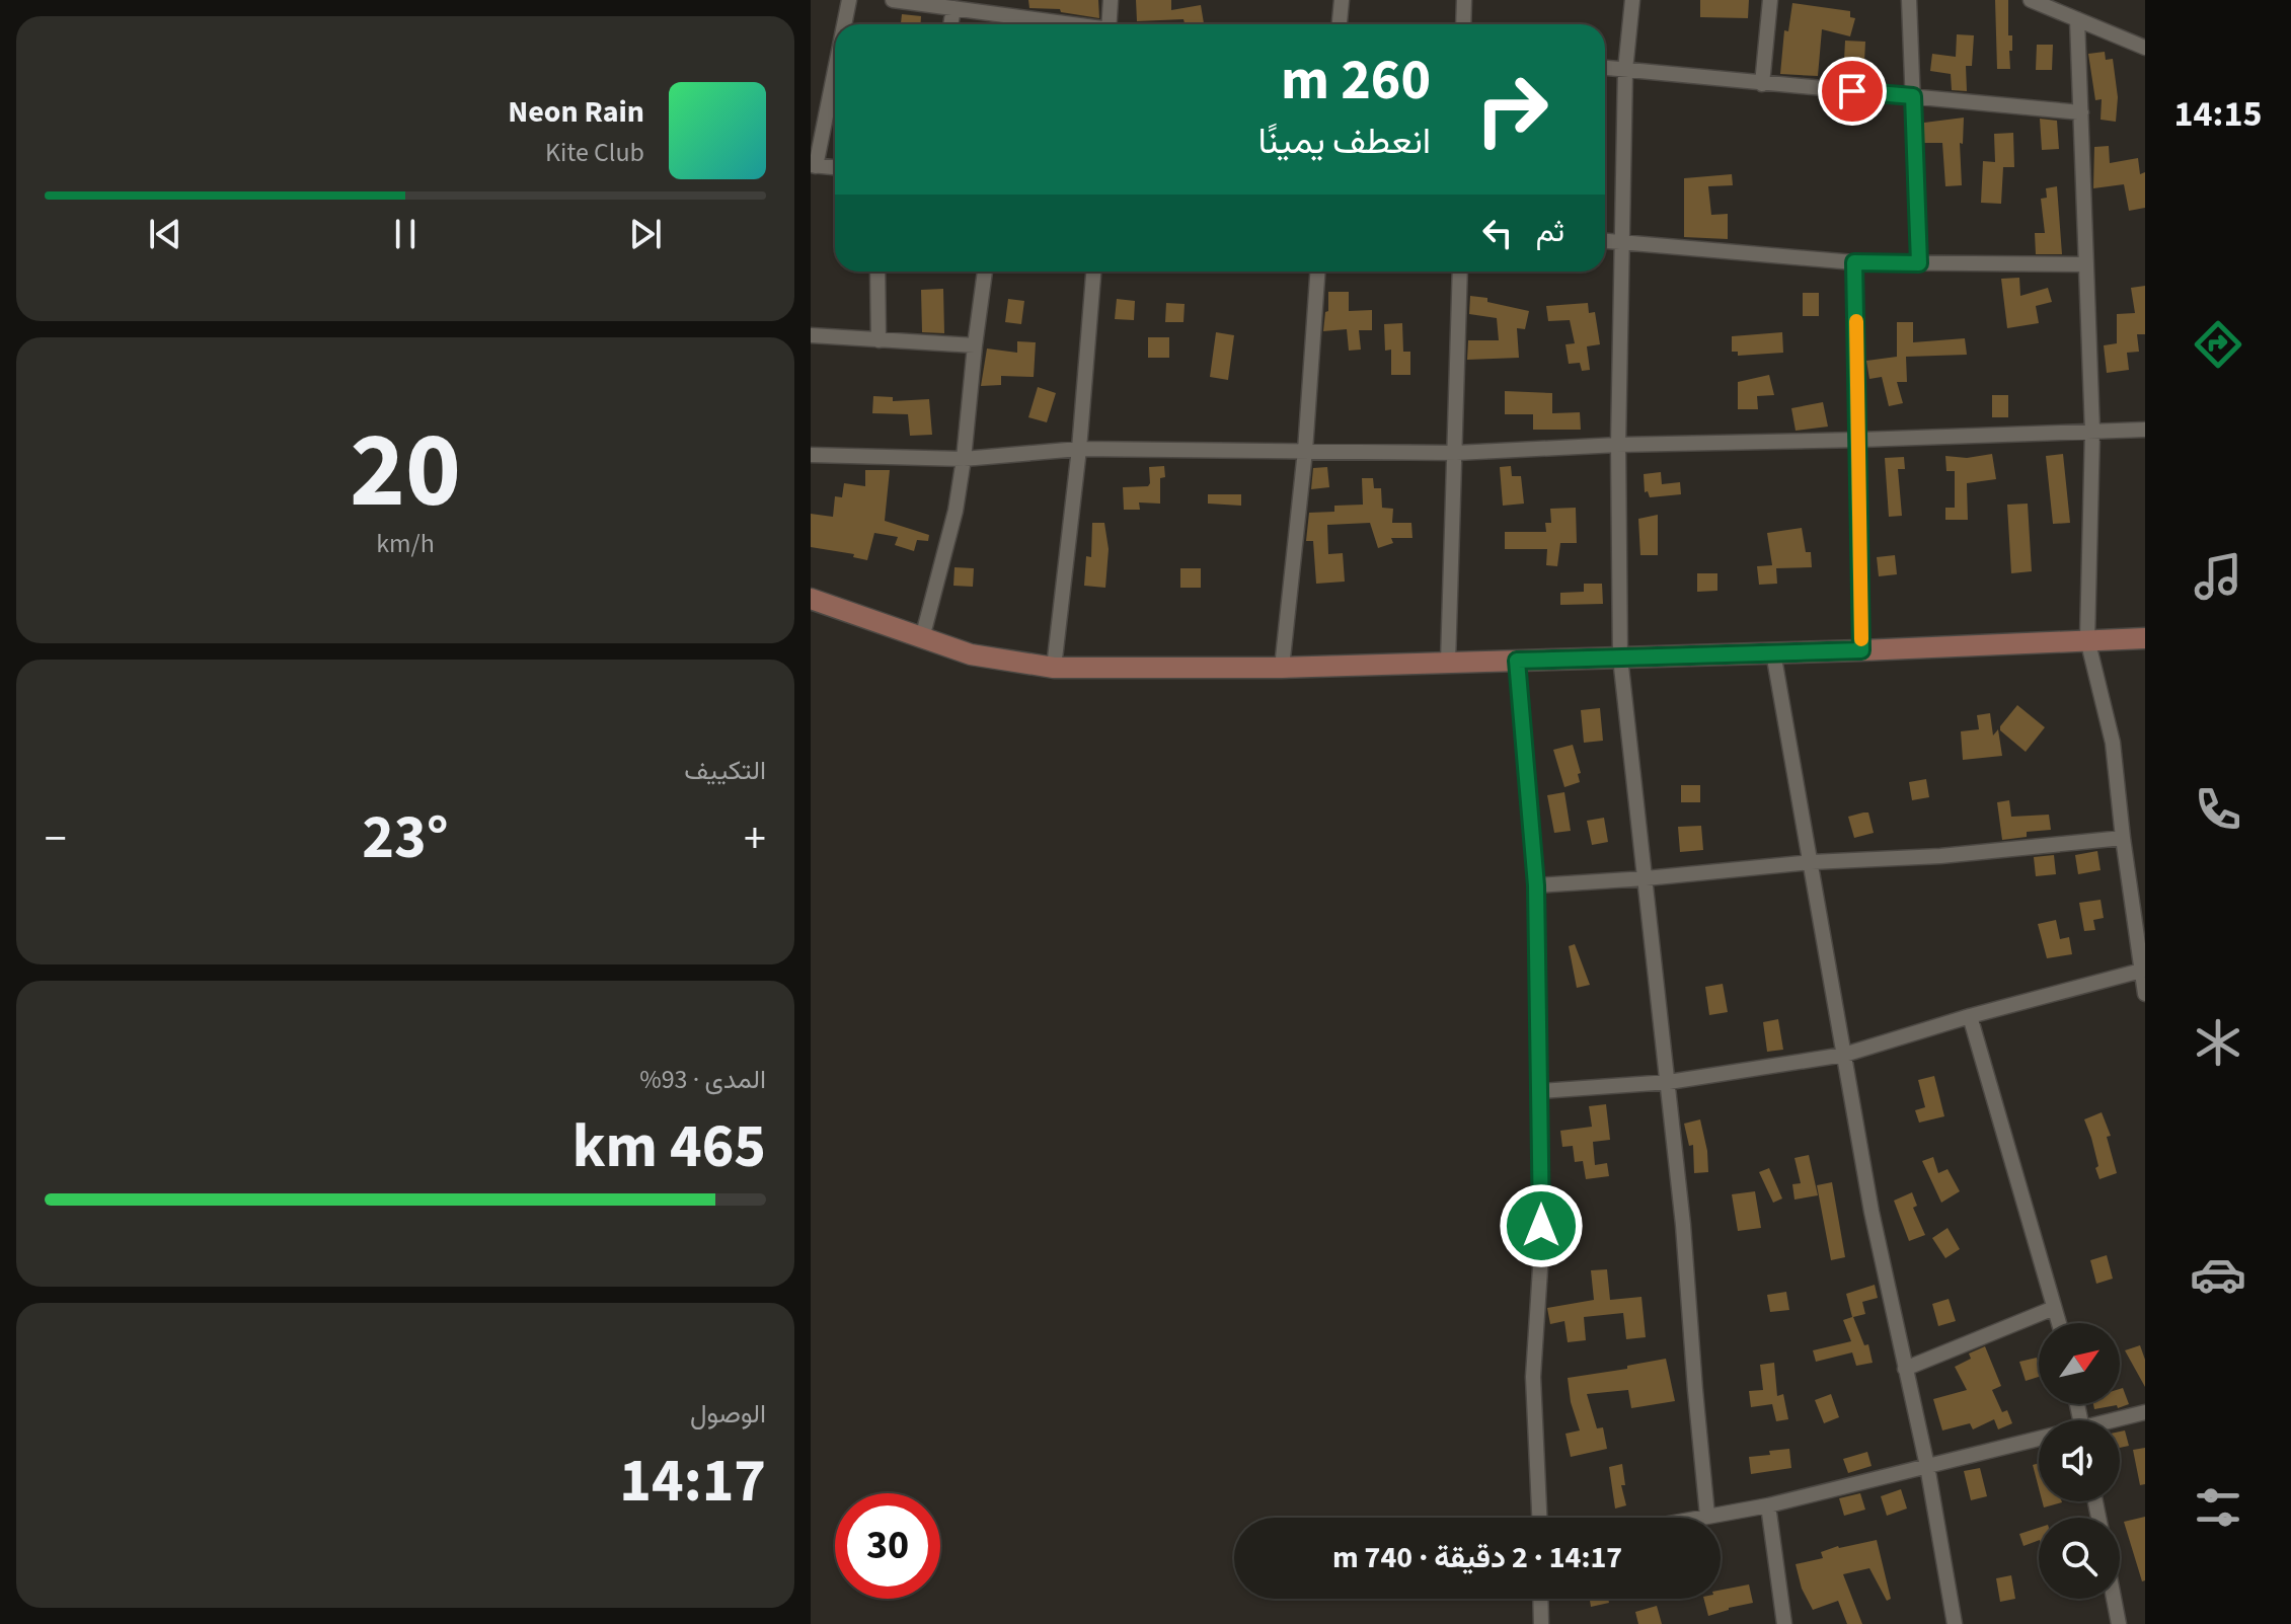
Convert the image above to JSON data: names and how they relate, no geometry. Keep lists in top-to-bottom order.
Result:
{
  "north": "top right",
  "page": {
    "tabs": "14:15",
    "turn": ["260 m", "انعطف يمينًا"],
    "song": ["Neon Rain", "Kite Club"],
    "then": "ثم",
    "tile": [
      ["20", "km/h"],
      "التكييف",
      ["المدى · 93%", "465 km"],
      ["الوصول", "14:17"]
    ],
    "heat": ["−", "23°", "+"],
    "limit": "30",
    "trip": "14:17 · 2 دقيقة · 740 m"
  }
}
